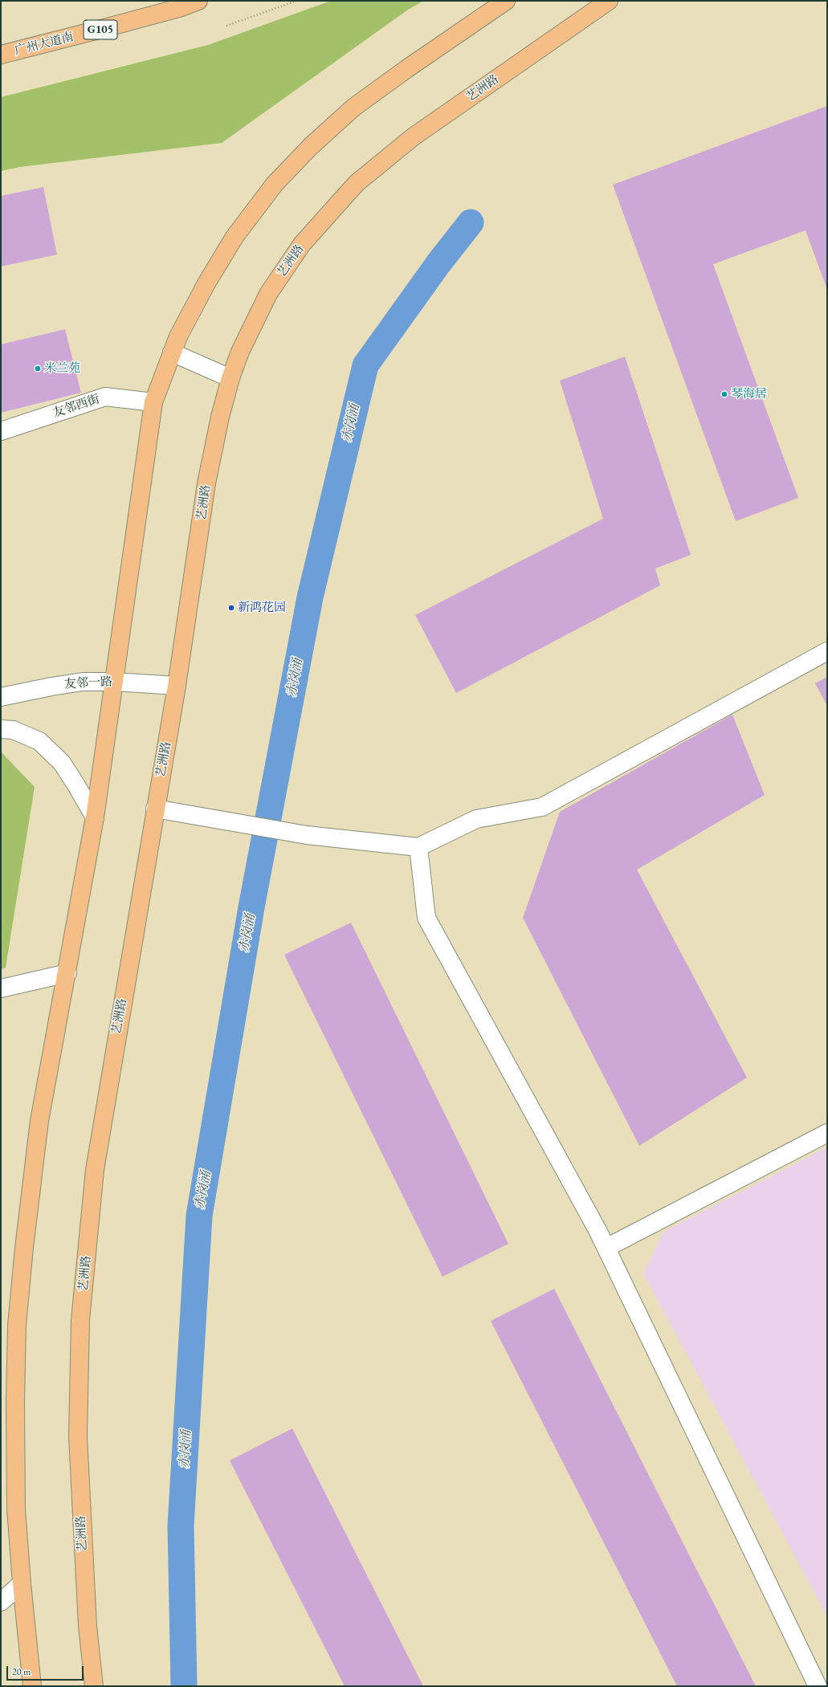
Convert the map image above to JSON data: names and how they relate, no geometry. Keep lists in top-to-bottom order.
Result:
{
  "streets": {
    "main road": ["G105", "广州大道南", "艺洲路"],
    "street": ["友邻西街", "友邻一路"]
  },
  "crossings": [
    ["艺洲路", "友邻一路"]
  ],
  "water": ["赤岗涌"],
  "places": ["米兰苑", "琴海居", "新鸿花园"],
  "scale_bar": "20 m"
}
